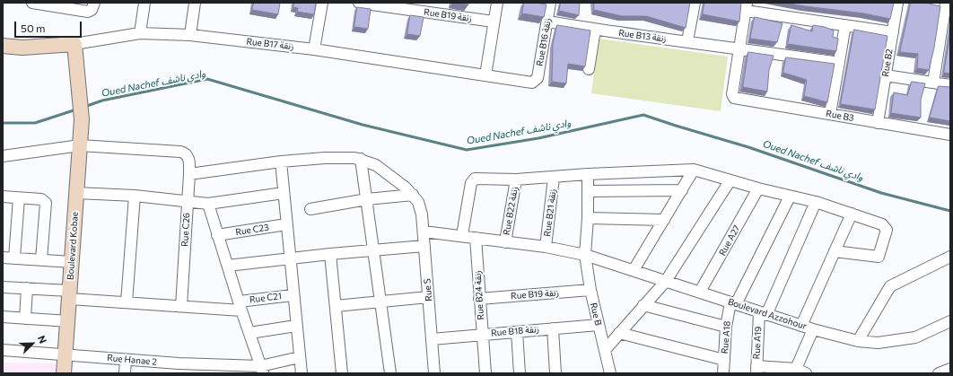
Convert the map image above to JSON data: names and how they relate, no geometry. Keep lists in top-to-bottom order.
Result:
{
  "streets": {
    "main road": ["Rue B17 زنقة", "Boulevard Kobae"],
    "street": [
      "Rue B19 زنقة",
      "Rue B13 زنقة",
      "Rue B16 زنقة",
      "Rue B2",
      "Rue B3",
      "Rue B22 زنقة",
      "Rue B21 زنقة",
      "Rue C26",
      "Rue C23",
      "Rue A27",
      "Rue S",
      "Rue B24 زنقة",
      "Rue C21",
      "Rue B",
      "Boulevard Azzohour",
      "Rue B18 زنقة",
      "Rue A18",
      "Rue A19",
      "Rue Hanae 2"
    ]
  },
  "crossings": [
    ["Rue B19 زنقة", "Rue B24 زنقة"],
    ["Rue B19 زنقة", "Rue B"],
    ["Rue B13 زنقة", "Rue B16 زنقة"],
    ["Rue B13 زنقة", "Rue B3"],
    ["Rue B16 زنقة", "Rue B17 زنقة"],
    ["Rue B17 زنقة", "Boulevard Kobae"],
    ["Rue B2", "Rue B3"],
    ["Rue B22 زنقة", "Boulevard Azzohour"],
    ["Rue B21 زنقة", "Boulevard Azzohour"],
    ["Rue C26", "Boulevard Kobae"],
    ["Rue C26", "Rue C21"],
    ["Rue A27", "Boulevard Azzohour"],
    ["Boulevard Kobae", "Rue C21"],
    ["Boulevard Kobae", "Rue Hanae 2"],
    ["Rue S", "Boulevard Azzohour"],
    ["Rue S", "Rue B18 زنقة"],
    ["Rue B24 زنقة", "Boulevard Azzohour"],
    ["Rue B24 زنقة", "Rue B18 زنقة"],
    ["Rue B", "Boulevard Azzohour"],
    ["Rue B", "Rue B18 زنقة"],
    ["Boulevard Azzohour", "Rue A18"],
    ["Boulevard Azzohour", "Rue A19"]
  ],
  "water": ["Oued Nachef وادي ناشف"],
  "scale_bar": "50 m",
  "north": "top right"
}
